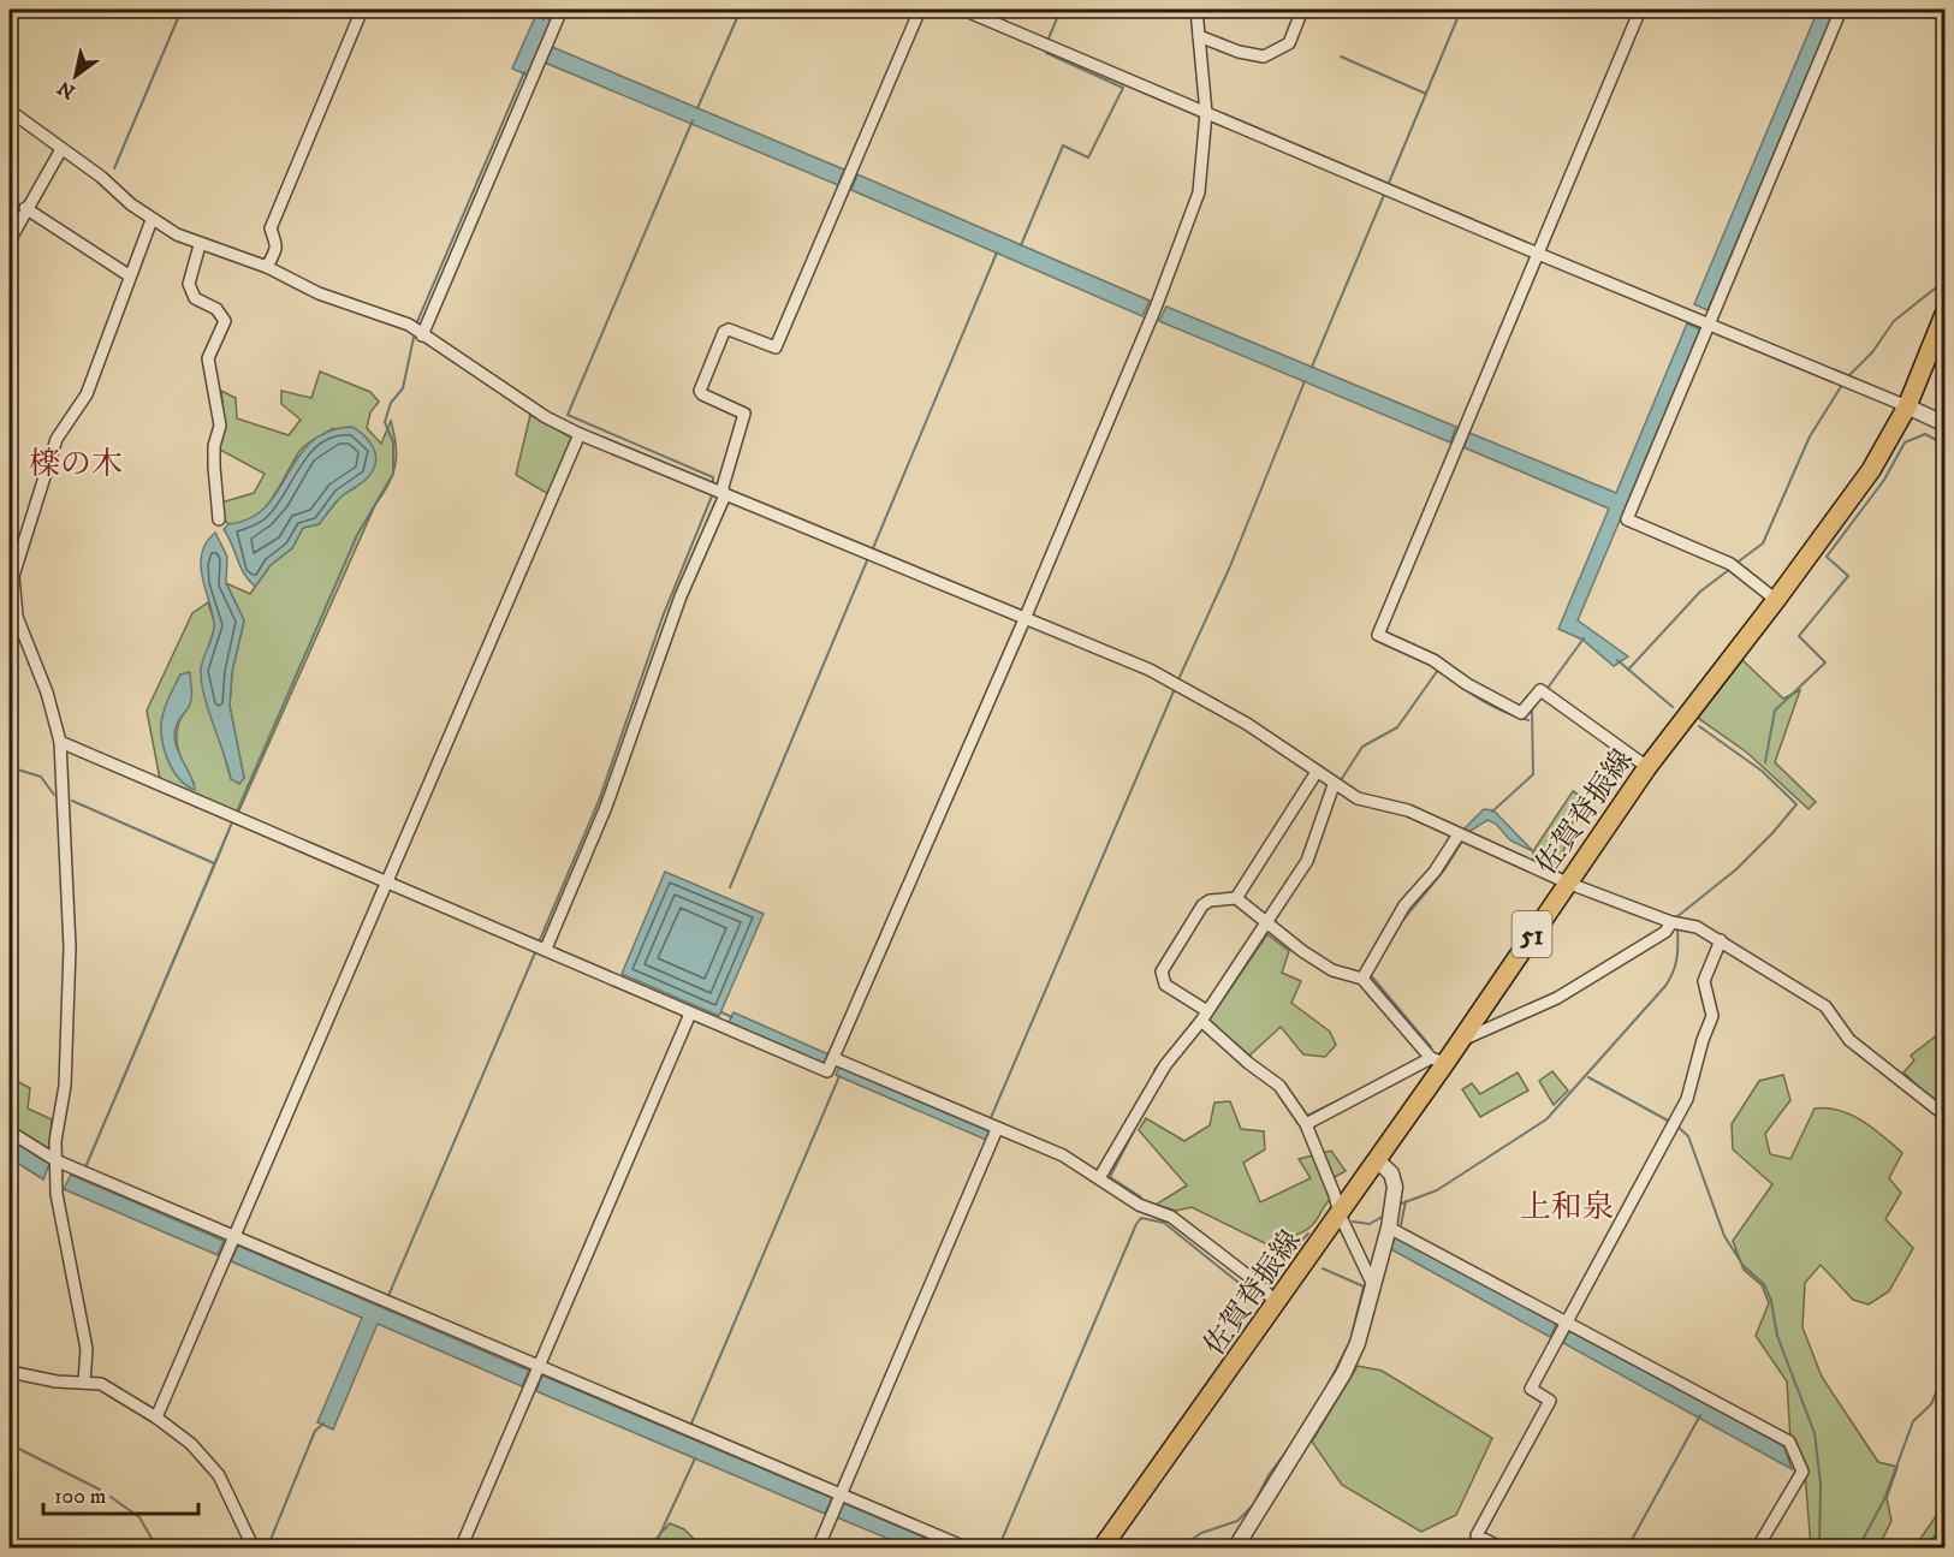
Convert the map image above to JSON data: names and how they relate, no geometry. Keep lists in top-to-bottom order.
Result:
{
  "streets": {
    "main road": ["佐賀脊振線", "51"]
  },
  "districts": ["檪の木", "上和泉"],
  "scale_bar": "100 m",
  "north": "bottom left"
}
